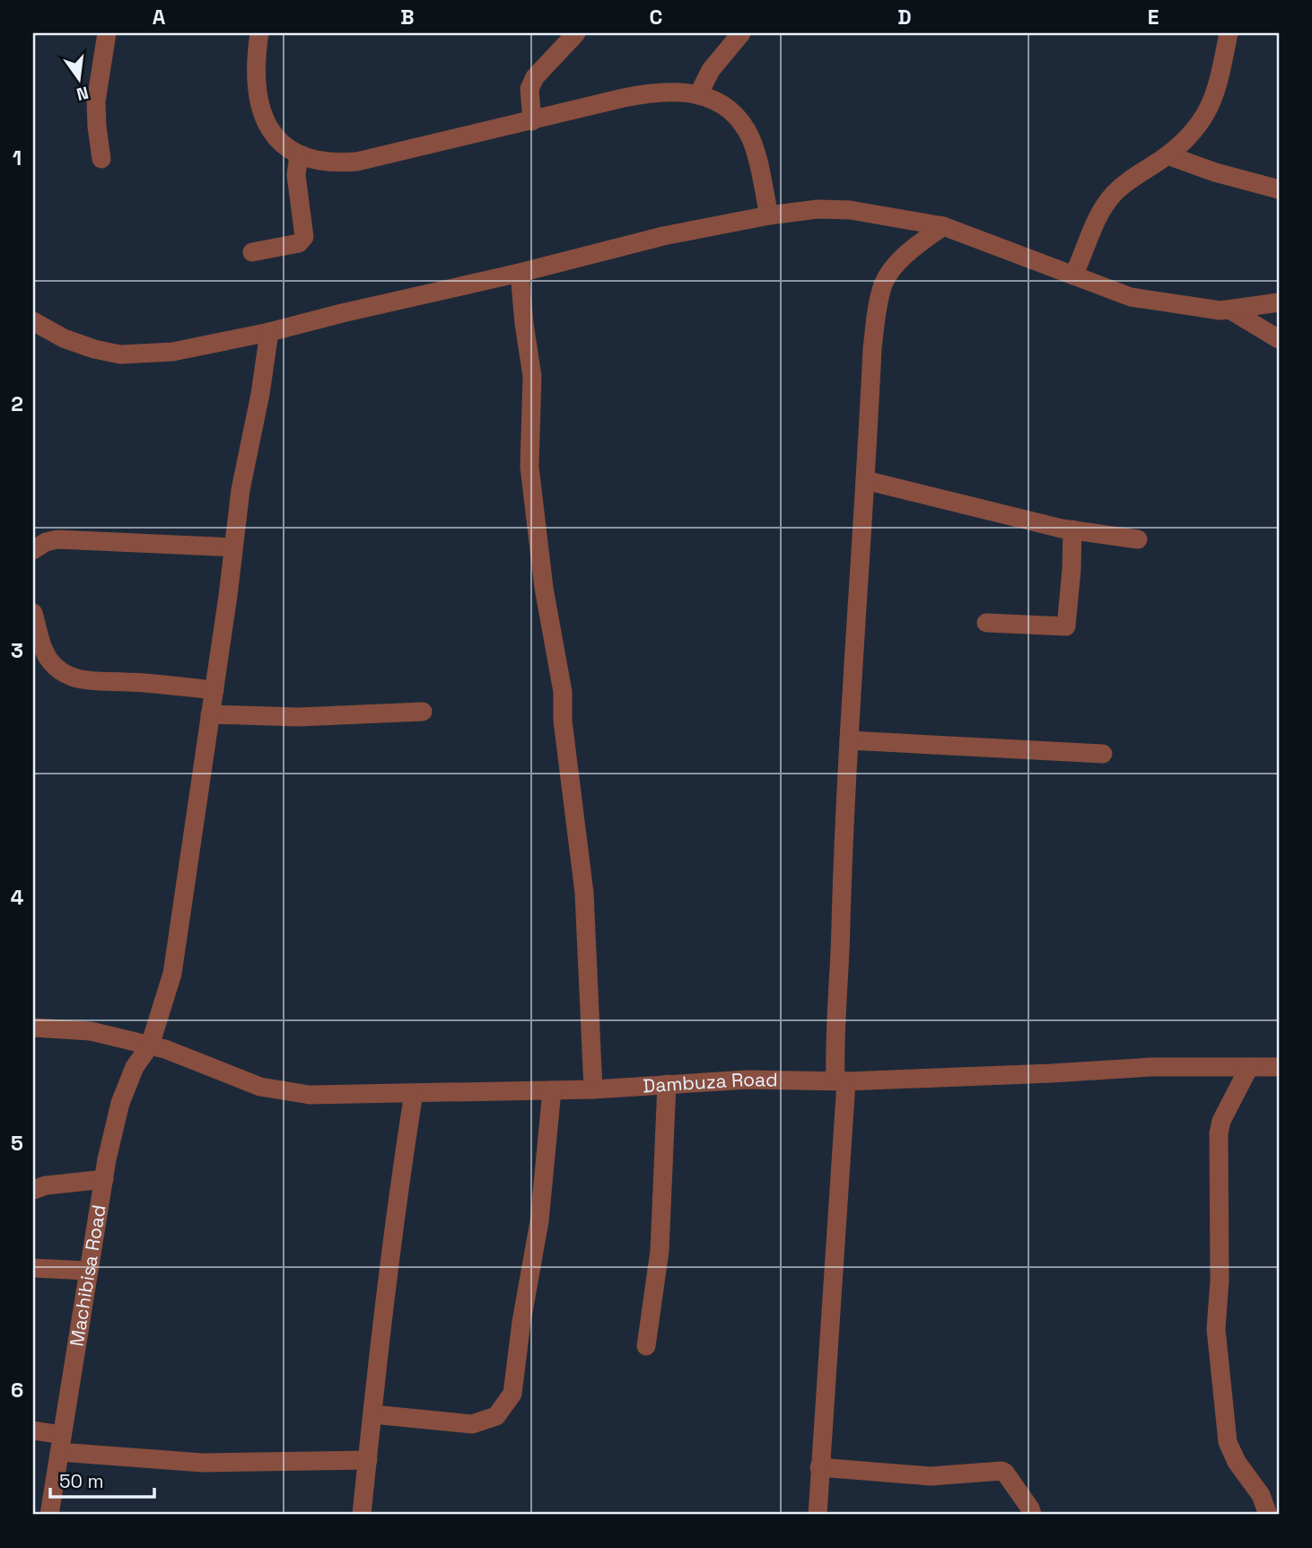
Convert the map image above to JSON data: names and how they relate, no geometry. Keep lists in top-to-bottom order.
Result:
{
  "streets": {
    "street": ["Dambuza Road", "Machibisa Road"]
  },
  "crossings": [
    ["Dambuza Road", "Machibisa Road"]
  ],
  "scale_bar": "50 m",
  "north": "bottom",
  "grid": {
    "columns": [
      "A",
      "B",
      "C",
      "D",
      "E"
    ],
    "rows": [
      "1",
      "2",
      "3",
      "4",
      "5",
      "6"
    ]
  }
}
